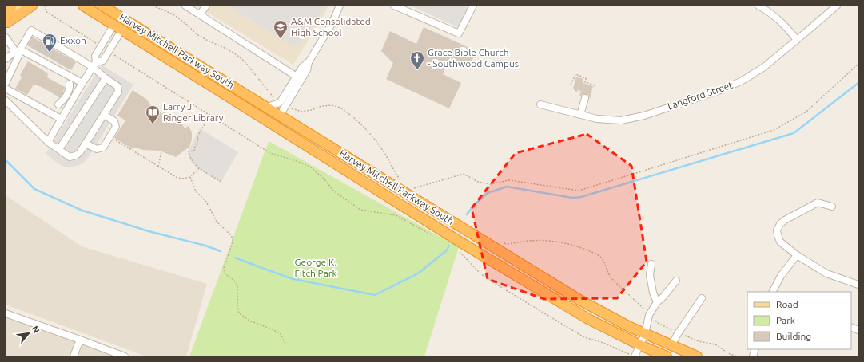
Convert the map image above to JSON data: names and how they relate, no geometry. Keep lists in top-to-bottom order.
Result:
{
  "streets": {
    "highway": ["Harvey Mitchell Parkway South"],
    "street": ["Langford Street"]
  },
  "parks": ["George K. Fitch Park"],
  "places": {
    "school or university": ["A&M Consolidated High School"],
    "fuel station": ["Exxon"],
    "church": ["Grace Bible Church - Southwood Campus"],
    "library": ["Larry J. Ringer Library"]
  },
  "legend": ["Road", "Park", "Building"],
  "north": "top right"
}
